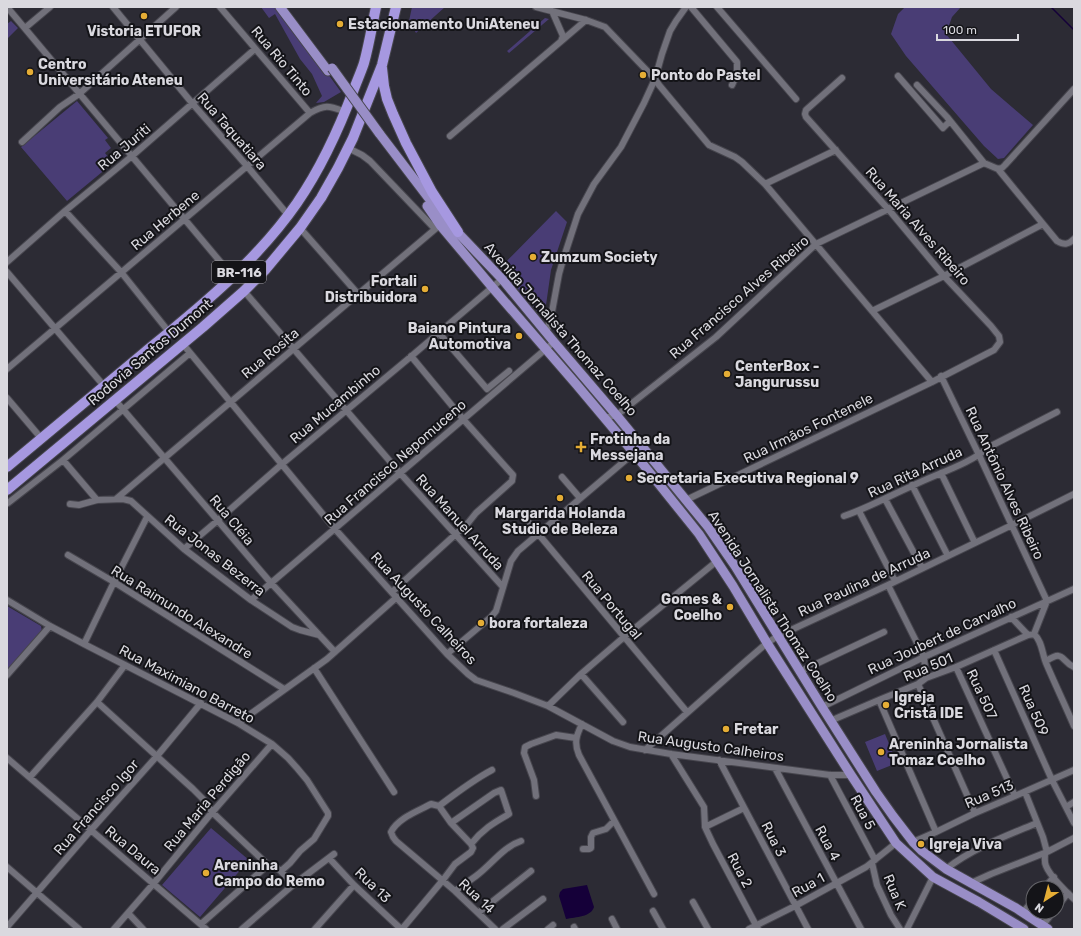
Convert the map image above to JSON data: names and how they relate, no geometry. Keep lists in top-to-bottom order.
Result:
{
  "streets": {
    "highway": ["BR-116", "Rodovia Santos Dumont"],
    "main road": ["Avenida Jornalista Thomaz Coelho"],
    "street": [
      "Rua Rio Tinto",
      "Rua Taquatiara",
      "Rua Juriti",
      "Rua Herbene",
      "Rua Maria Alves Ribeiro",
      "Rua Francisco Alves Ribeiro",
      "Rua Rosita",
      "Rua Mucambinho",
      "Rua Irmãos Fontenele",
      "Rua Francisco Nepomuceno",
      "Rua Rita Arruda",
      "Rua Antônio Alves Ribeiro",
      "Rua Cléia",
      "Rua Manuel Arruda",
      "Rua Jonas Bezerra",
      "Rua Paulina de Arruda",
      "Rua Portugal",
      "Rua Augusto Calheiros",
      "Rua Raimundo Alexandre",
      "Rua Joubert de Carvalho",
      "Rua 501",
      "Rua Maximiano Barreto",
      "Rua 507",
      "Rua 509",
      "Rua 513",
      "Rua Maria Perdigão",
      "Rua Francisco Igor",
      "Rua 5",
      "Rua 3",
      "Rua 4",
      "Rua Daura",
      "Rua 2",
      "Rua 13",
      "Rua 1",
      "Rua K",
      "Rua 14"
    ]
  },
  "crossings": [
    ["Rua Rio Tinto", "Rua Juriti"],
    ["Rua Rio Tinto", "Rua Herbene"],
    ["Rua Taquatiara", "Rua Juriti"],
    ["Rua Taquatiara", "Rua Herbene"],
    ["Rua Taquatiara", "Rodovia Santos Dumont"],
    ["Rua Herbene", "Rodovia Santos Dumont"],
    ["Rua Maria Alves Ribeiro", "Rua Francisco Alves Ribeiro"],
    ["Rua Maria Alves Ribeiro", "Rua Irmãos Fontenele"],
    ["Rua Maria Alves Ribeiro", "Rua Antônio Alves Ribeiro"],
    ["Rua Francisco Alves Ribeiro", "Avenida Jornalista Thomaz Coelho"],
    ["Avenida Jornalista Thomaz Coelho", "Rua Rosita"],
    ["Avenida Jornalista Thomaz Coelho", "Rua Mucambinho"],
    ["Avenida Jornalista Thomaz Coelho", "Rua Irmãos Fontenele"],
    ["Avenida Jornalista Thomaz Coelho", "Rua Francisco Nepomuceno"],
    ["Avenida Jornalista Thomaz Coelho", "Rua Paulina de Arruda"],
    ["Avenida Jornalista Thomaz Coelho", "Rua Augusto Calheiros"],
    ["Avenida Jornalista Thomaz Coelho", "Rua Joubert de Carvalho"],
    ["Avenida Jornalista Thomaz Coelho", "Rua 501"],
    ["Avenida Jornalista Thomaz Coelho", "Rua 513"],
    ["Avenida Jornalista Thomaz Coelho", "Rua 1"],
    ["Rodovia Santos Dumont", "Rua Cléia"],
    ["Rodovia Santos Dumont", "Rua Manuel Arruda"],
    ["Rodovia Santos Dumont", "Rua Augusto Calheiros"],
    ["Rua Rosita", "Rua Cléia"],
    ["Rua Rosita", "Rua Manuel Arruda"],
    ["Rua Rosita", "Rua Jonas Bezerra"],
    ["Rua Rosita", "Rua Augusto Calheiros"],
    ["Rua Mucambinho", "Rua Cléia"],
    ["Rua Mucambinho", "Rua Manuel Arruda"],
    ["Rua Mucambinho", "Rua Jonas Bezerra"],
    ["Rua Mucambinho", "Rua Augusto Calheiros"],
    ["Rua Irmãos Fontenele", "Rua Antônio Alves Ribeiro"],
    ["Rua Francisco Nepomuceno", "Rua Cléia"],
    ["Rua Francisco Nepomuceno", "Rua Manuel Arruda"],
    ["Rua Francisco Nepomuceno", "Rua Jonas Bezerra"],
    ["Rua Francisco Nepomuceno", "Rua Augusto Calheiros"],
    ["Rua Rita Arruda", "Rua Antônio Alves Ribeiro"],
    ["Rua Antônio Alves Ribeiro", "Rua Paulina de Arruda"],
    ["Rua Antônio Alves Ribeiro", "Rua Joubert de Carvalho"],
    ["Rua Cléia", "Rua Jonas Bezerra"],
    ["Rua Paulina de Arruda", "Rua Portugal"],
    ["Rua Paulina de Arruda", "Rua Augusto Calheiros"],
    ["Rua Augusto Calheiros", "Rua 5"],
    ["Rua Augusto Calheiros", "Rua 3"],
    ["Rua Augusto Calheiros", "Rua 4"],
    ["Rua Augusto Calheiros", "Rua 2"],
    ["Rua 501", "Rua 507"],
    ["Rua 501", "Rua 509"],
    ["Rua Maximiano Barreto", "Rua Maria Perdigão"],
    ["Rua Maximiano Barreto", "Rua Francisco Igor"],
    ["Rua 507", "Rua 513"],
    ["Rua 509", "Rua 513"],
    ["Rua Maria Perdigão", "Rua Daura"],
    ["Rua Francisco Igor", "Rua Daura"],
    ["Rua 5", "Rua 1"],
    ["Rua 5", "Rua K"],
    ["Rua 3", "Rua 1"],
    ["Rua 4", "Rua 1"],
    ["Rua 2", "Rua 1"],
    ["Rua 1", "Rua K"]
  ],
  "places": {
    "other": [
      "Vistoria ETUFOR",
      "Estacionamento UniAteneu",
      "Centro Universitário Ateneu",
      "Ponto do Pastel",
      "Zumzum Society",
      "Fortali Distribuidora",
      "Baiano Pintura Automotiva",
      "CenterBox - Jangurussu",
      "Secretaria Executiva Regional 9",
      "Margarida Holanda Studio de Beleza",
      "Gomes & Coelho",
      "bora fortaleza",
      "Igreja Cristã IDE",
      "Fretar",
      "Areninha Jornalista Tomaz Coelho",
      "Igreja Viva",
      "Areninha Campo do Remo"
    ],
    "health": ["Frotinha da Messejana"]
  },
  "scale_bar": "100 m",
  "north": "bottom left"
}
